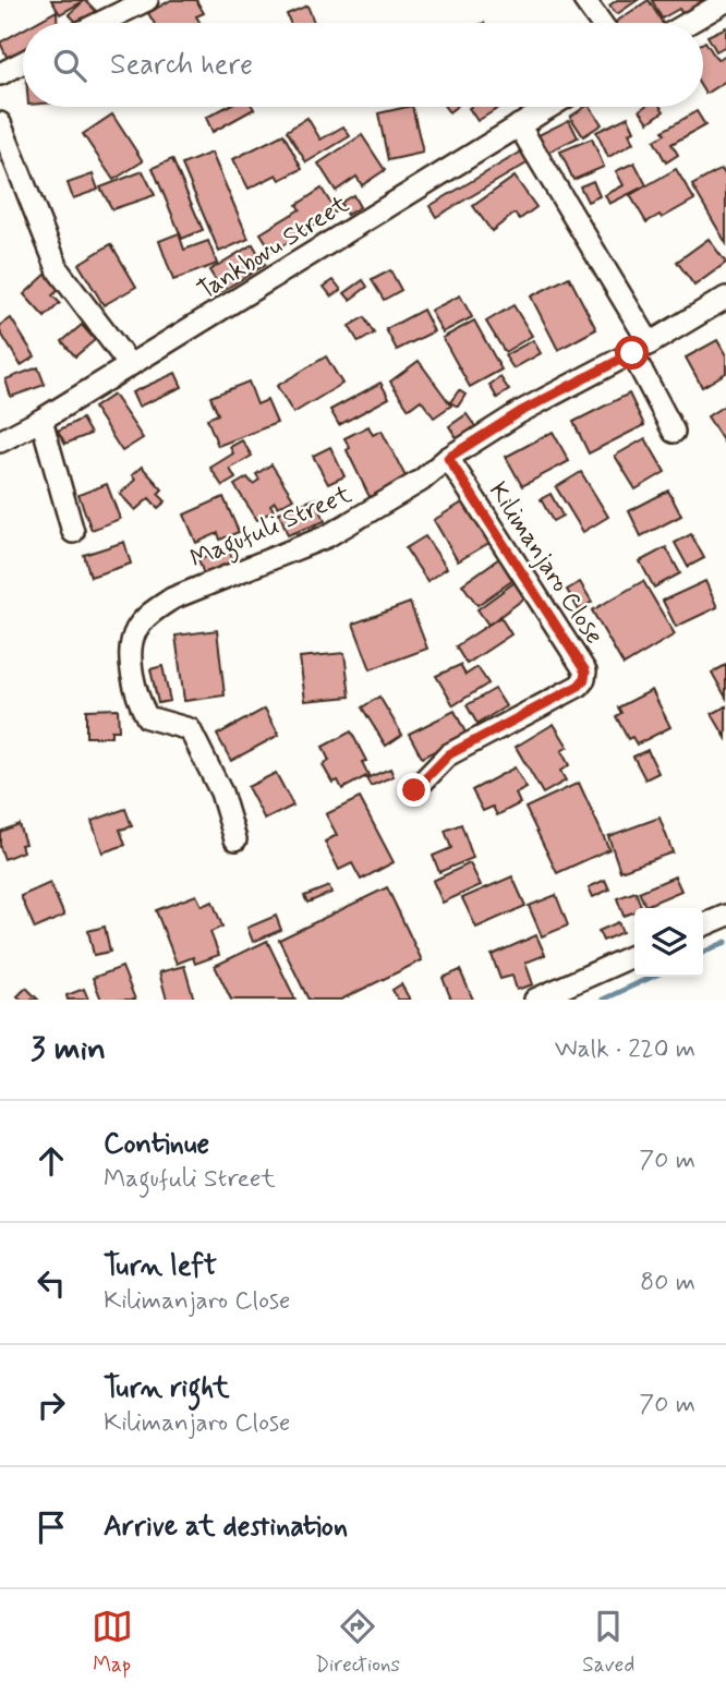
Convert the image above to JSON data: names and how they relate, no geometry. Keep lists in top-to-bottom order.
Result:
{
  "streets": {
    "street": ["Tankbovu Street", "Magufuli Street", "Kilimanjaro Close"]
  },
  "crossings": [
    ["Magufuli Street", "Kilimanjaro Close"]
  ],
  "page": {
    "search": "Search here",
    "heading": ["3 min", "Walk · 220 m"],
    "list": [
      ["Continue", "Magufuli Street", "70 m"],
      ["Turn left", "Kilimanjaro Close", "80 m"],
      ["Turn right", "Kilimanjaro Close", "70 m"],
      "Arrive at destination"
    ],
    "nav": ["Map", "Directions", "Saved"]
  }
}
